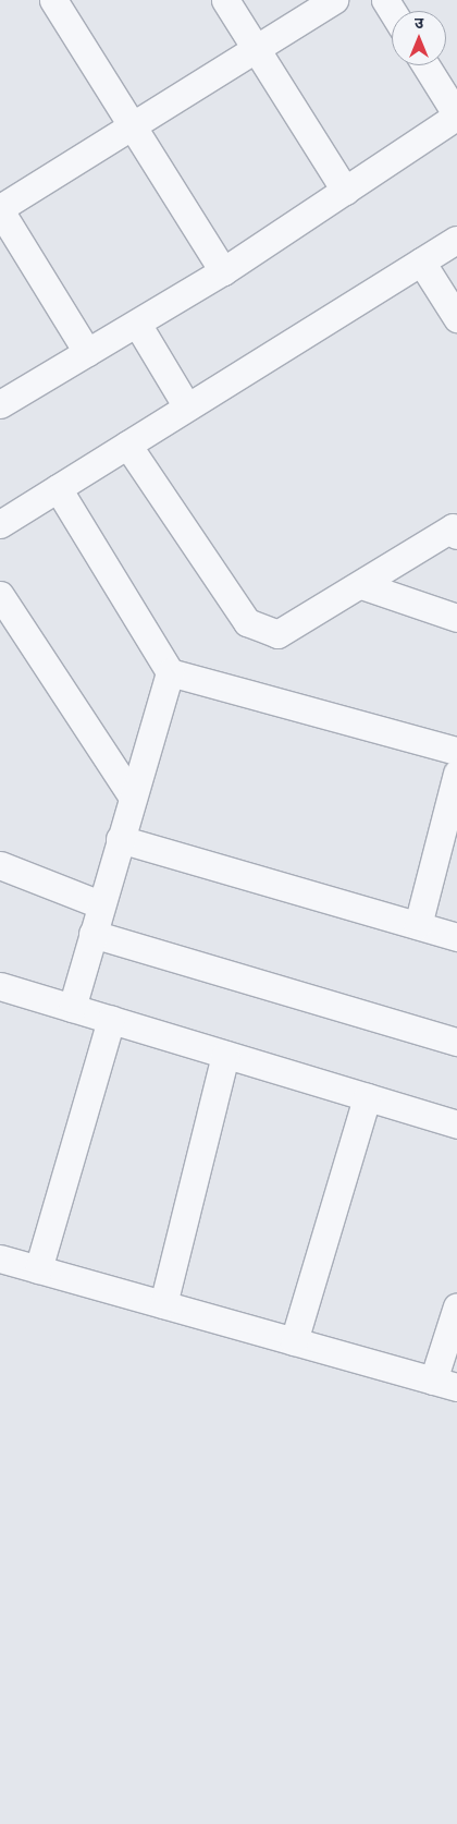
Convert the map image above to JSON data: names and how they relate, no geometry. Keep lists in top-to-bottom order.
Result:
{
  "north": "top"
}
